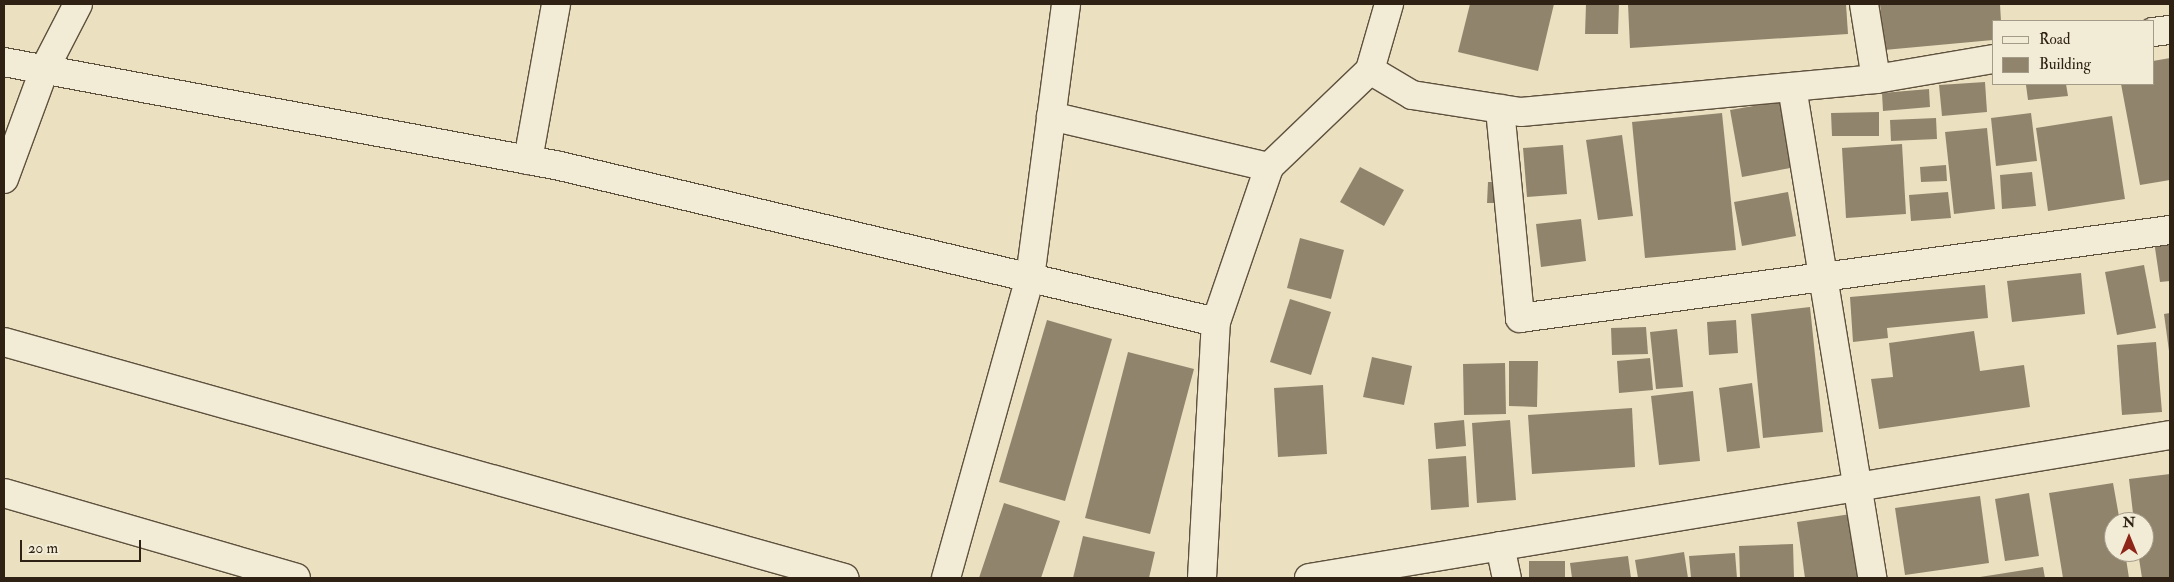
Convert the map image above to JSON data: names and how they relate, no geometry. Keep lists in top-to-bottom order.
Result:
{
  "legend": ["Road", "Building"],
  "scale_bar": "20 m",
  "north": "top"
}
